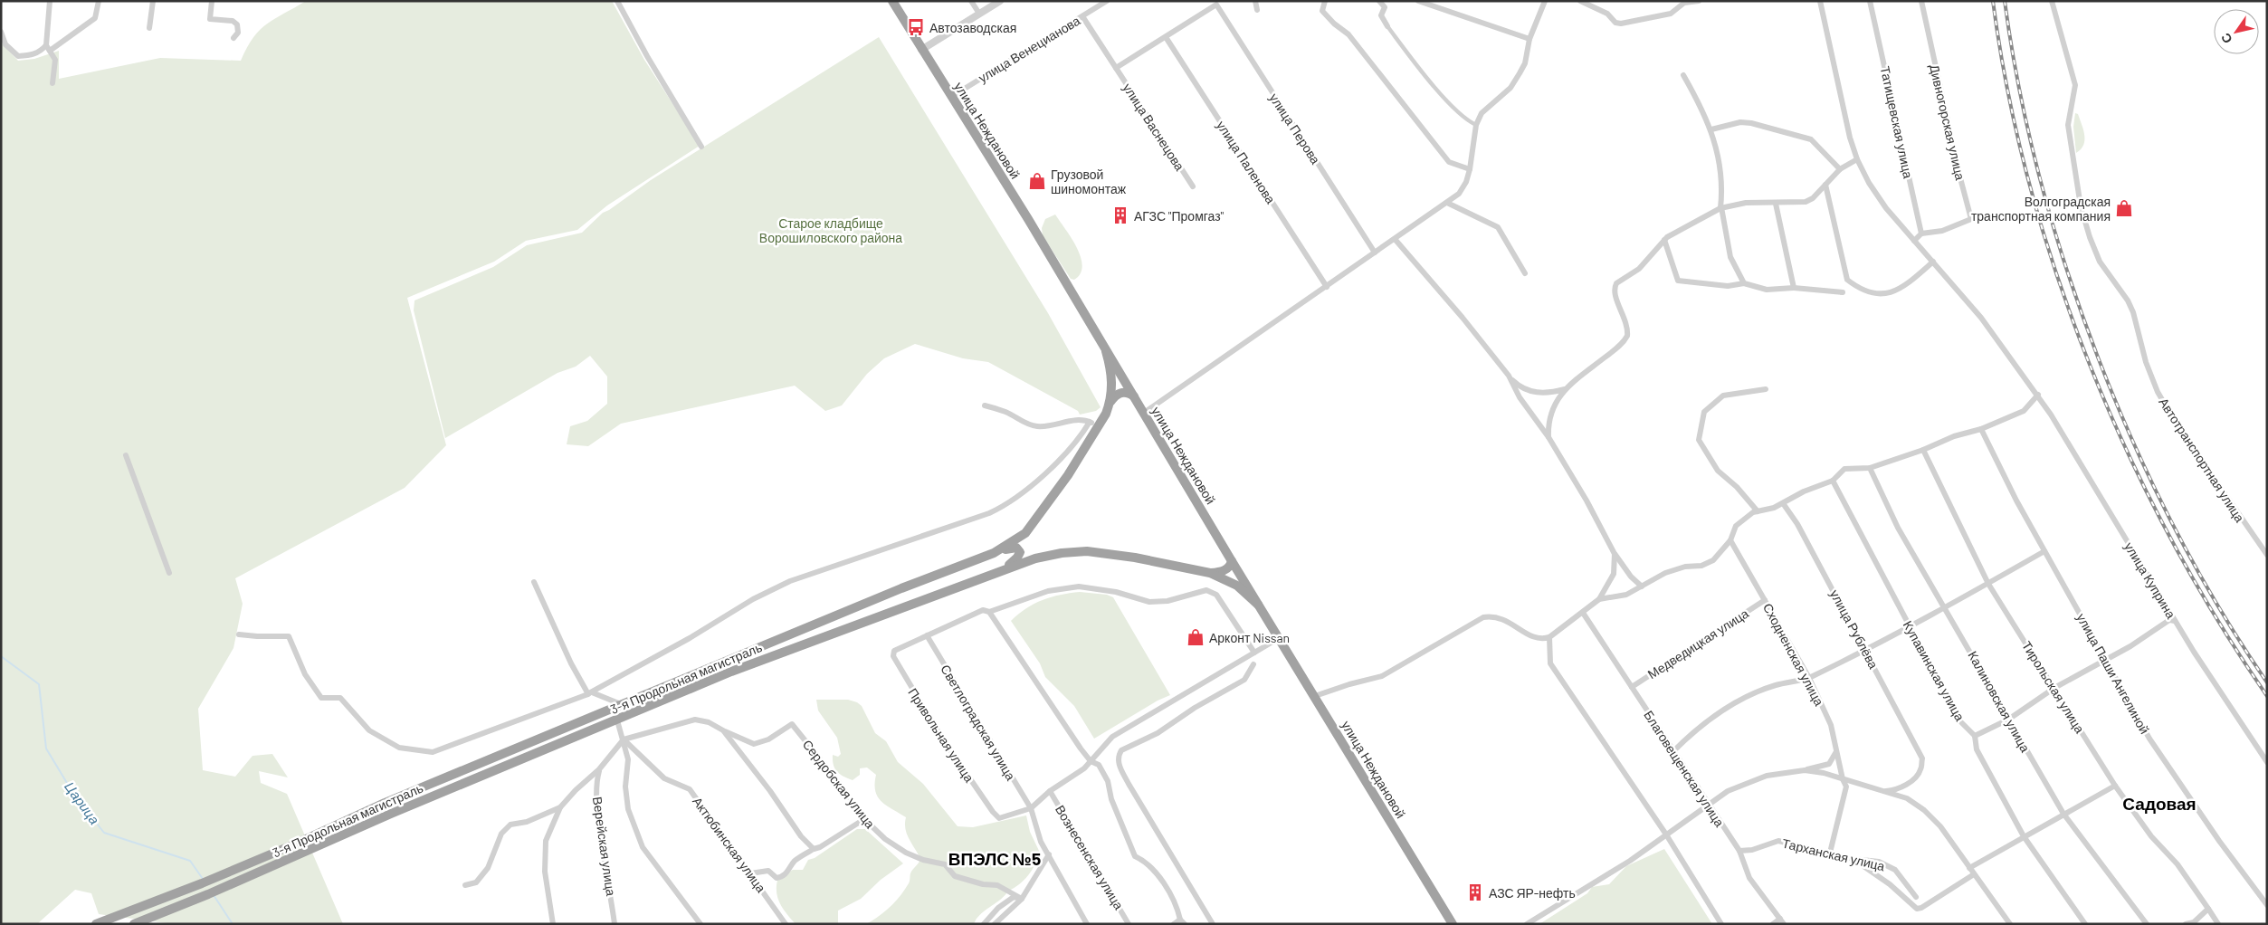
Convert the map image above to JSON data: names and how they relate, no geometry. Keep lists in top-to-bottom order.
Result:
{
  "streets": {
    "highway": ["улица Неждановой", "3-я Продольная магистраль"],
    "street": [
      "улица Венецианова",
      "Татищевская улица",
      "Дивногорская улица",
      "улица Васнецова",
      "улица Перова",
      "улица Паленова",
      "Автотранспортная улица",
      "улица Куприна",
      "улица Рублёва",
      "Медведицкая улица",
      "Сходненская улица",
      "Купавинская улица",
      "улица Паши Ангелиной",
      "Тирольская улица",
      "Калиновская улица",
      "Светлоградская улица",
      "Привольная улица",
      "Благовещенская улица",
      "Сердобская улица",
      "Актюбинская улица",
      "Верейская улица",
      "Тарханская улица",
      "Вознесенская улица"
    ]
  },
  "crossings": [
    ["улица Венецианова", "улица Васнецова"],
    ["улица Венецианова", "улица Неждановой"],
    ["Татищевская улица", "Дивногорская улица"],
    ["улица Перова", "улица Паленова"],
    ["улица Неждановой", "3-я Продольная магистраль"],
    ["Медведицкая улица", "Сходненская улица"],
    ["Медведицкая улица", "Благовещенская улица"],
    ["Сходненская улица", "Тарханская улица"],
    ["Светлоградская улица", "Привольная улица"],
    ["Благовещенская улица", "Тарханская улица"]
  ],
  "districts": ["Садовая", "ВПЭЛС №5"],
  "water": ["Царица"],
  "parks": ["Старое кладбище Ворошиловского района"],
  "places": {
    "bus stop": ["Автозаводская"],
    "shop": ["Грузовой шиномонтаж", "Волгоградская транспортная компания", "Арконт Nissan"],
    "building": ["АГЗС \"Промгаз\"", "АЗС ЯР-нефть"]
  },
  "north": "bottom left"
}
